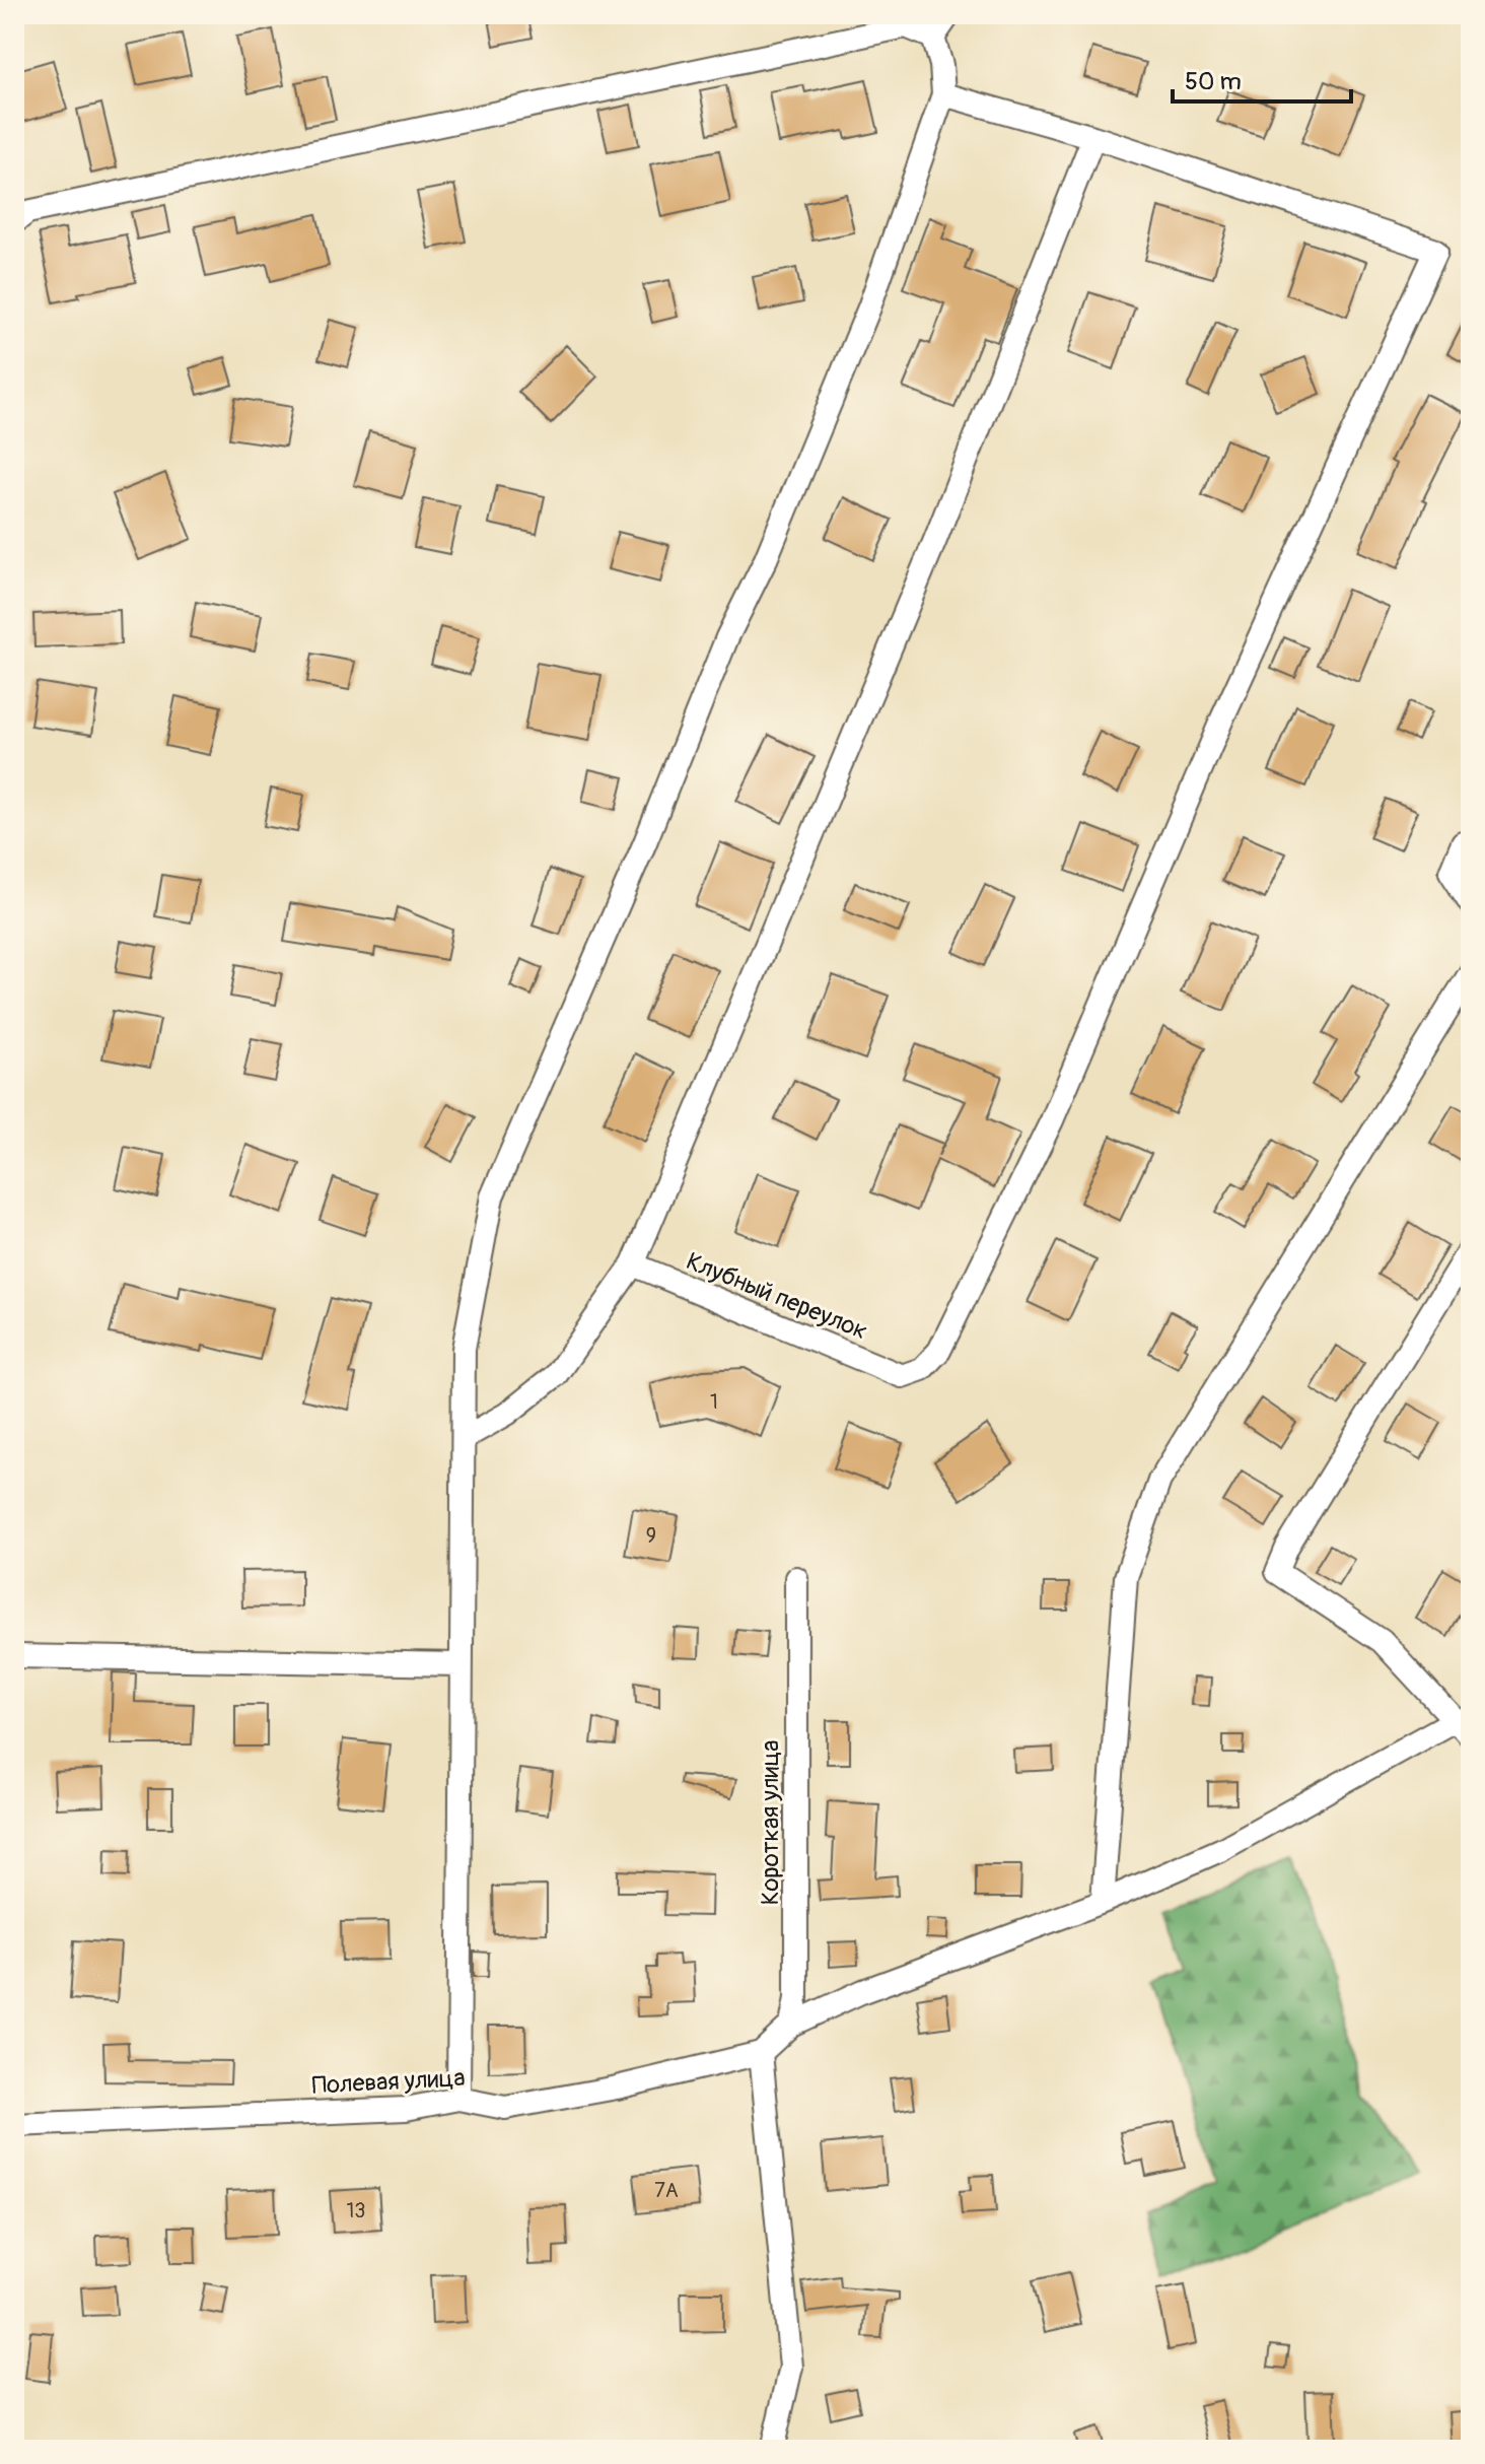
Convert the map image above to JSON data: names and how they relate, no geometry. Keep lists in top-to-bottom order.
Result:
{
  "streets": {
    "street": ["Клубный переулок", "Короткая улица", "Полевая улица"]
  },
  "house_numbers": [
    "1",
    "9",
    "7А",
    "13"
  ],
  "scale_bar": "50 m"
}
